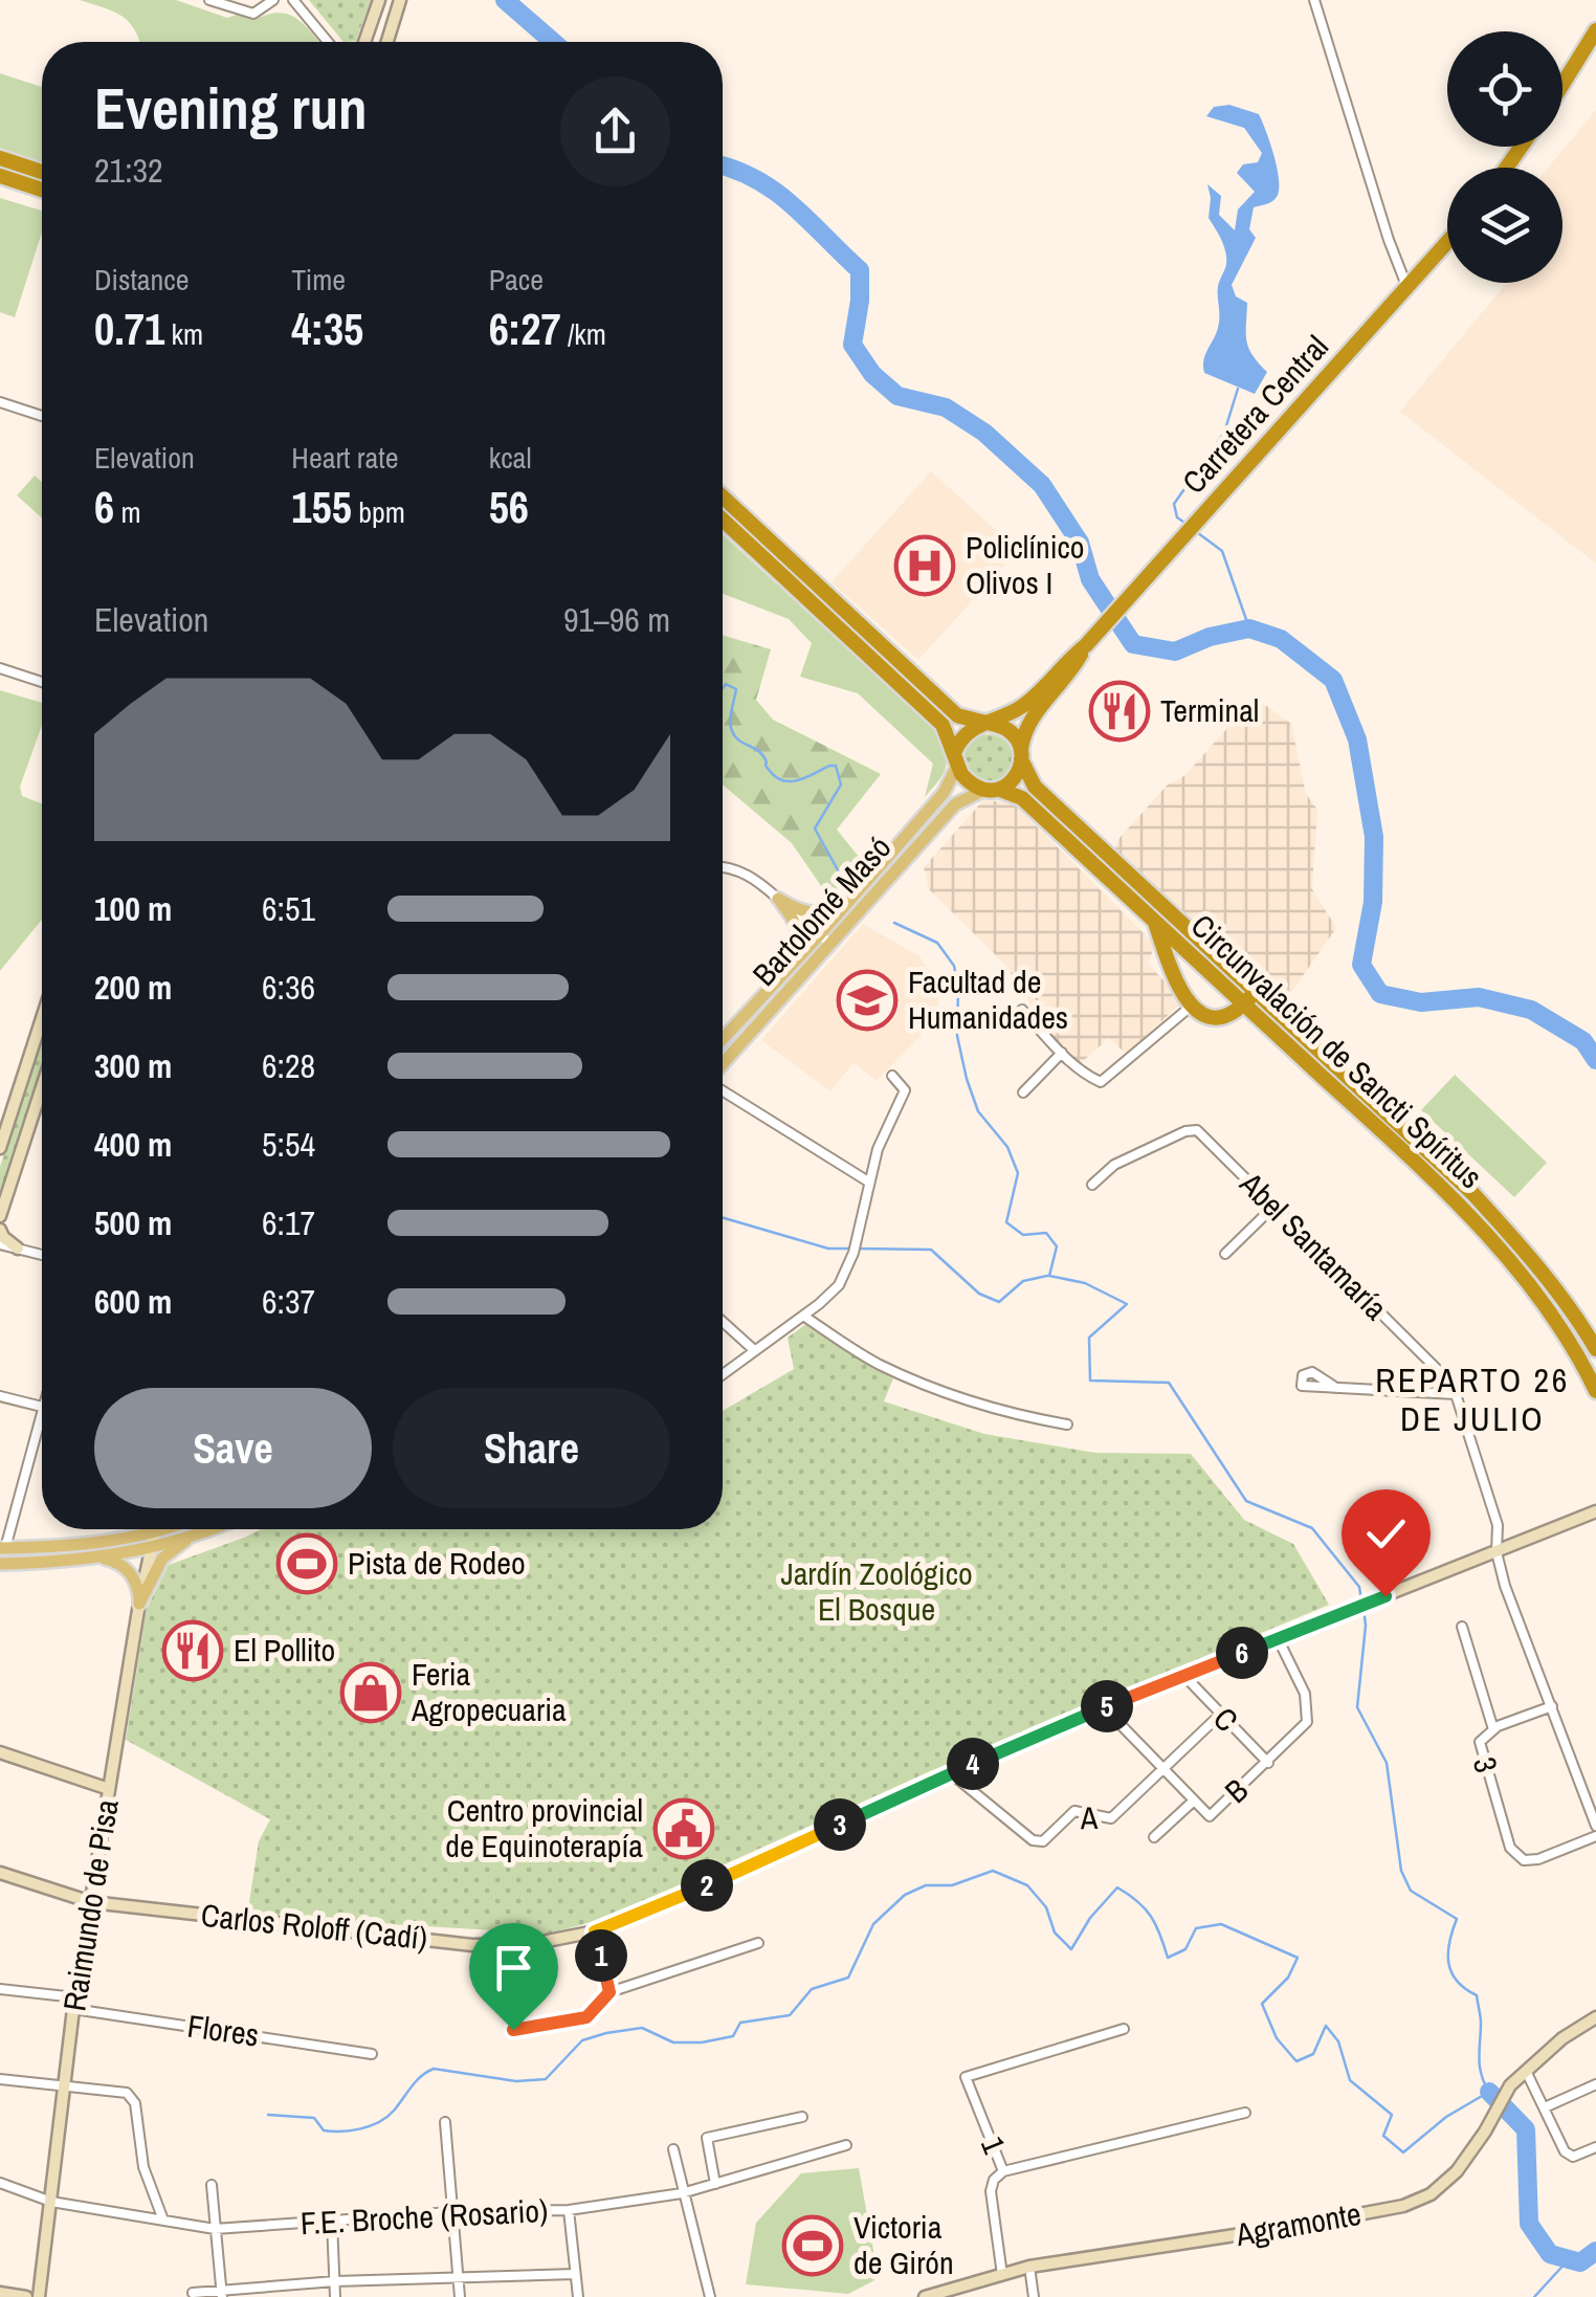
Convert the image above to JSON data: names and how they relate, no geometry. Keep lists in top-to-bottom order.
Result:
{
  "streets": {
    "highway": ["Carretera Central", "Circunvalación de Sancti Spíritus"],
    "main road": ["Bartolomé Masó"],
    "street": [
      "Abel Santamaría",
      "C",
      "3",
      "B",
      "A",
      "Raimundo de Pisa",
      "Carlos Roloff (Cadí)",
      "Flores",
      "1",
      "F.E. Broche (Rosario)",
      "Agramonte"
    ]
  },
  "crossings": [
    ["Bartolomé Masó", "Circunvalación de Sancti Spíritus"],
    ["Abel Santamaría", "3"],
    ["Abel Santamaría", "Carlos Roloff (Cadí)"],
    ["C", "B"],
    ["C", "A"],
    ["C", "Carlos Roloff (Cadí)"],
    ["B", "A"],
    ["B", "Carlos Roloff (Cadí)"],
    ["A", "Carlos Roloff (Cadí)"],
    ["Raimundo de Pisa", "Carlos Roloff (Cadí)"],
    ["Raimundo de Pisa", "Flores"],
    ["Raimundo de Pisa", "F.E. Broche (Rosario)"],
    ["1", "Agramonte"]
  ],
  "districts": ["REPARTO 26 DE JULIO"],
  "parks": ["Jardín Zoológico El Bosque"],
  "places": {
    "hospital": ["Policlínico Olivos I"],
    "restaurant": ["Terminal", "El Pollito"],
    "school or university": ["Facultad de Humanidades"],
    "sports": ["Pista de Rodeo", "Victoria de Girón"],
    "shop": ["Feria Agropecuaria"],
    "public building": ["Centro provincial de Equinoterapía"]
  },
  "page": {
    "heading": ["Evening run", "21:32"],
    "stats": [
      ["Distance", "0.71 km"],
      ["Time", "4:35"],
      ["Pace", "6:27 /km"],
      ["Elevation", "6 m"],
      ["Heart rate", "155 bpm"],
      ["kcal", "56"]
    ],
    "chart": ["Elevation", "91–96 m"],
    "list": [
      {
        "name": "100 m",
        "note": "6:51"
      },
      {
        "name": "200 m",
        "note": "6:36"
      },
      {
        "name": "300 m",
        "note": "6:28"
      },
      {
        "name": "400 m",
        "note": "5:54"
      },
      {
        "name": "500 m",
        "note": "6:17"
      },
      {
        "name": "600 m",
        "note": "6:37"
      }
    ],
    "buttons": ["Save", "Share"],
    "pins": [
      "6",
      "5",
      "4",
      "3",
      "2",
      "1"
    ]
  }
}
